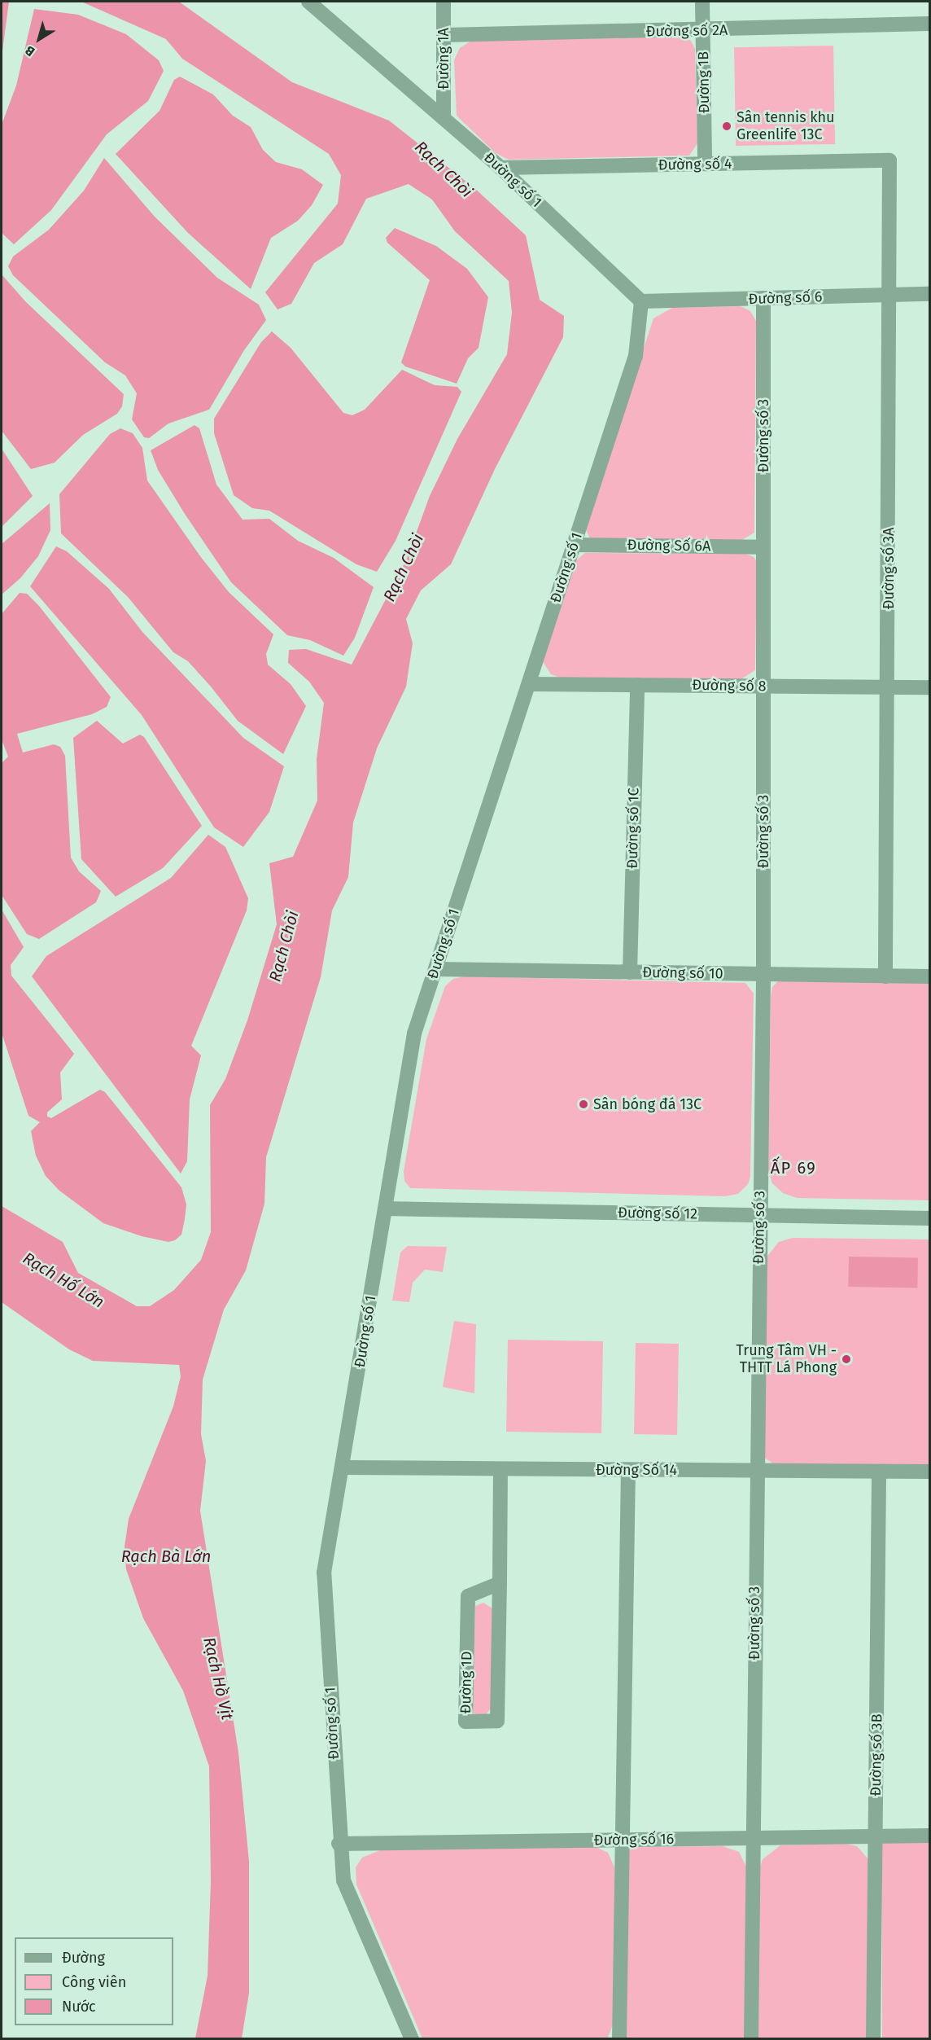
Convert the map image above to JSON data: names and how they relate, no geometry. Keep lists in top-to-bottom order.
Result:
{
  "streets": {
    "street": [
      "Đường số 2A",
      "Đường 1A",
      "Đường 1B",
      "Đường số 4",
      "Đường số 1",
      "Đường số 6",
      "Đường số 3",
      "Đường Số 6A",
      "Đường số 3A",
      "Đường số 8",
      "Đường số 1C",
      "Đường số 10",
      "Đường số 12",
      "Đường Số 14",
      "Đường 1D",
      "Đường số 3B",
      "Đường số 16"
    ]
  },
  "crossings": [
    ["Đường số 2A", "Đường 1A"],
    ["Đường số 2A", "Đường 1B"],
    ["Đường 1A", "Đường số 1"],
    ["Đường 1B", "Đường số 4"],
    ["Đường số 4", "Đường số 1"],
    ["Đường số 4", "Đường số 3A"],
    ["Đường số 1", "Đường số 6"],
    ["Đường số 1", "Đường Số 6A"],
    ["Đường số 1", "Đường số 8"],
    ["Đường số 1", "Đường số 10"],
    ["Đường số 1", "Đường số 12"],
    ["Đường số 1", "Đường Số 14"],
    ["Đường số 1", "Đường số 16"],
    ["Đường số 6", "Đường số 3"],
    ["Đường số 6", "Đường số 3A"],
    ["Đường số 3", "Đường Số 6A"],
    ["Đường số 3", "Đường số 8"],
    ["Đường số 3", "Đường số 10"],
    ["Đường số 3", "Đường số 12"],
    ["Đường số 3", "Đường Số 14"],
    ["Đường số 3", "Đường số 16"],
    ["Đường số 3A", "Đường số 8"],
    ["Đường số 3A", "Đường số 10"],
    ["Đường số 8", "Đường số 1C"],
    ["Đường số 1C", "Đường số 10"],
    ["Đường Số 14", "Đường 1D"],
    ["Đường Số 14", "Đường số 3B"],
    ["Đường số 3B", "Đường số 16"]
  ],
  "districts": ["ẤP 69"],
  "water": [
    "Rạch Chòi",
    "Rạch Hố Lớn",
    "Rạch Bà Lớn",
    "Rạch Hồ Vịt"
  ],
  "places": ["Sân tennis khu Greenlife 13C", "Sân bóng đá 13C", "Trung Tâm VH - THTT Lá Phong"],
  "legend": ["Đường", "Công viên", "Nước"],
  "north": "bottom left"
}
